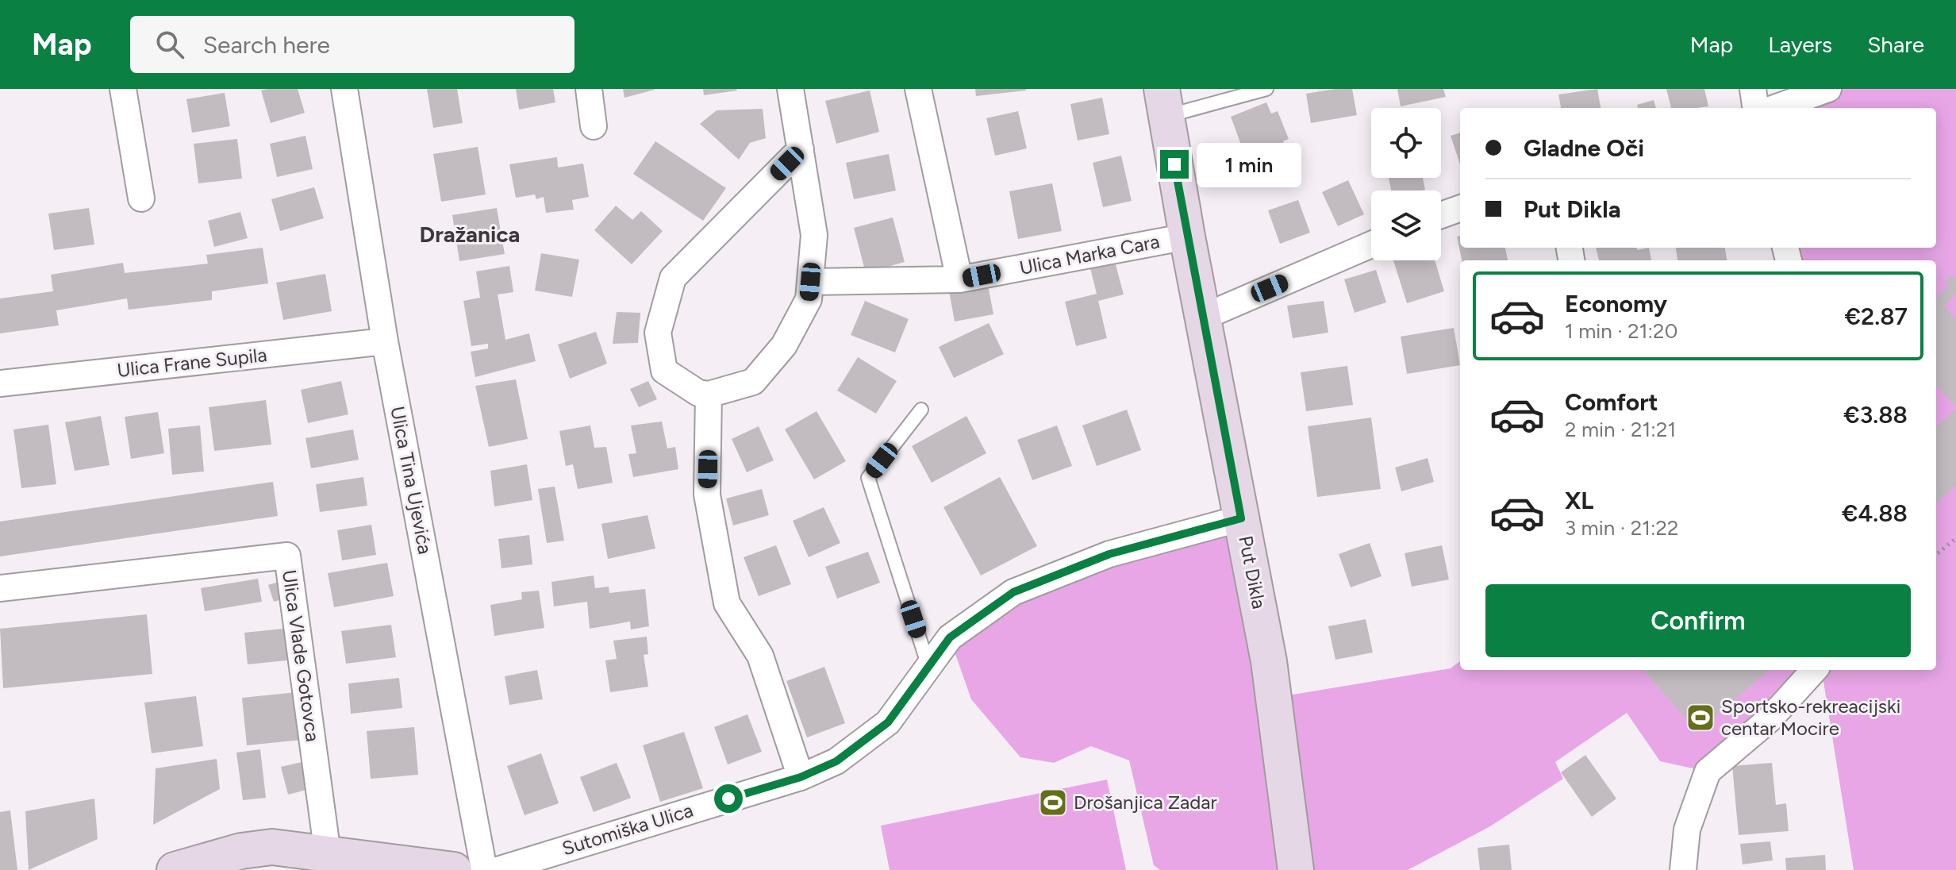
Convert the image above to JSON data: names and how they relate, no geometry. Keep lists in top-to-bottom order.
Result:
{
  "streets": {
    "street": [
      "Ulica Marka Cara",
      "Ulica Frane Supila",
      "Ulica Tina Ujevića",
      "Put Dikla",
      "Ulica Vlade Gotovca",
      "Sutomiška Ulica"
    ]
  },
  "crossings": [
    ["Ulica Marka Cara", "Put Dikla"],
    ["Ulica Frane Supila", "Ulica Tina Ujevića"],
    ["Put Dikla", "Sutomiška Ulica"]
  ],
  "districts": ["Dražanica"],
  "places": {
    "sports": ["Sportsko-rekreacijski centar Mocire", "Drošanjica Zadar"]
  },
  "page": {
    "header": "Map",
    "search": "Search here",
    "nav": ["Map", "Layers", "Share"],
    "banner": ["Gladne Oči", "Put Dikla"],
    "bubble": "1 min",
    "list": [
      {
        "name": "Economy",
        "note": "1 min · 21:20",
        "value": "€2.87"
      },
      {
        "name": "Comfort",
        "note": "2 min · 21:21",
        "value": "€3.88"
      },
      {
        "name": "XL",
        "note": "3 min · 21:22",
        "value": "€4.88"
      }
    ],
    "buttons": "Confirm"
  }
}
